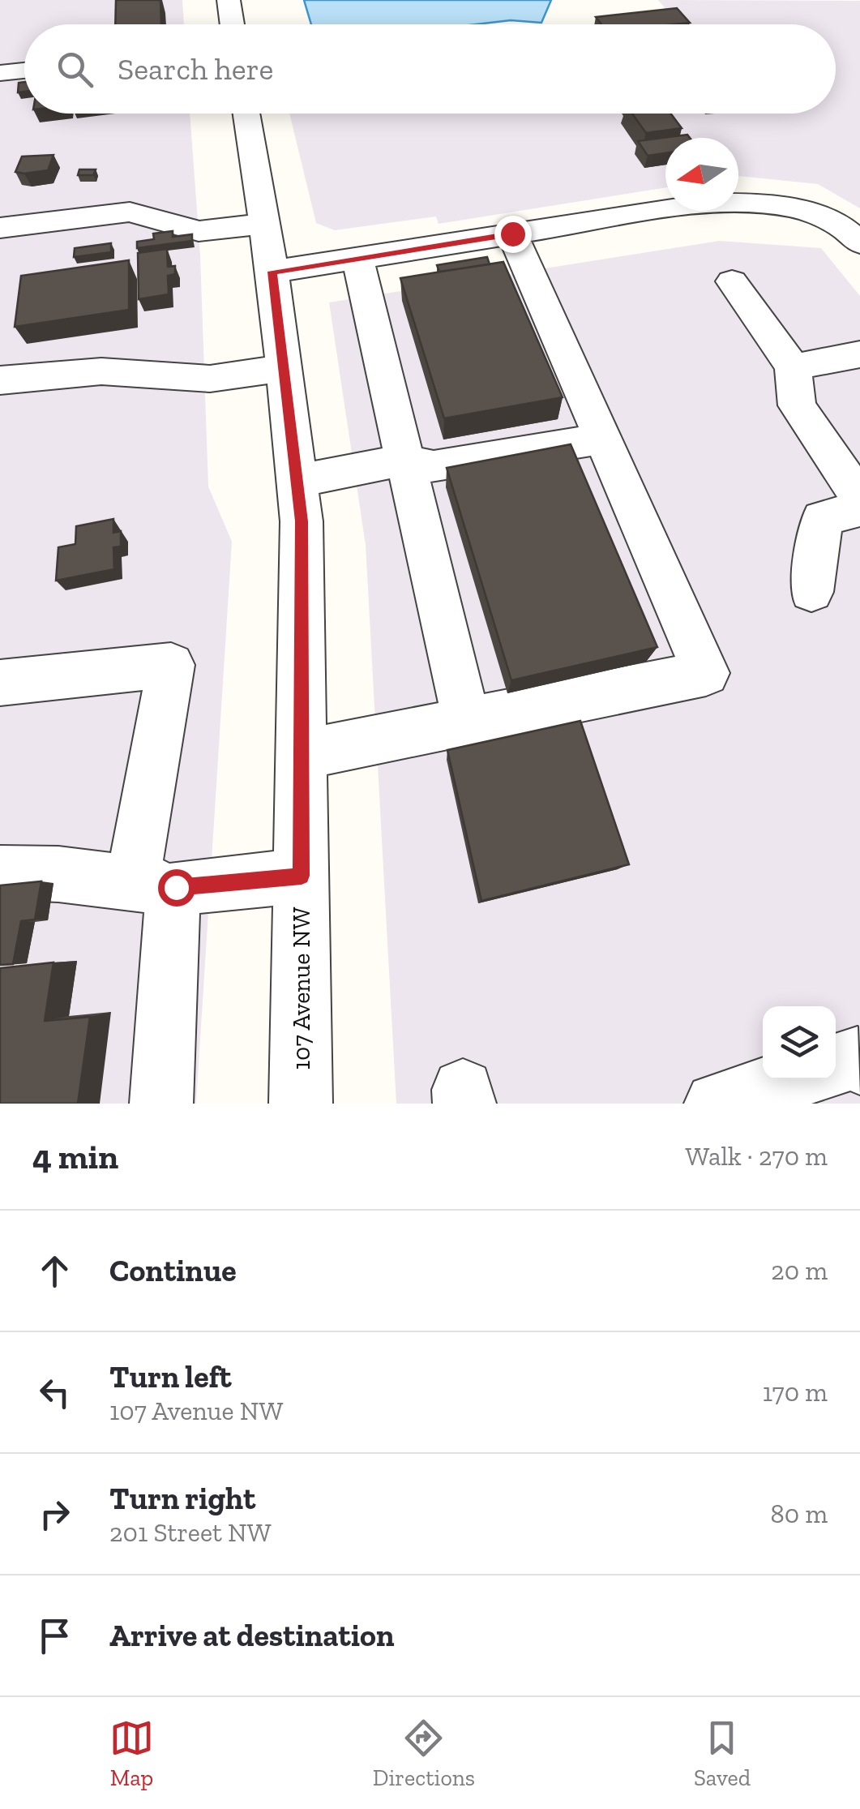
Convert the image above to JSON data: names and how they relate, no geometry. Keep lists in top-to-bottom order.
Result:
{
  "streets": {
    "street": ["107 Avenue NW"]
  },
  "north": "left",
  "page": {
    "search": "Search here",
    "heading": ["4 min", "Walk · 270 m"],
    "list": [
      ["Continue", "20 m"],
      ["Turn left", "107 Avenue NW", "170 m"],
      ["Turn right", "201 Street NW", "80 m"],
      "Arrive at destination"
    ],
    "nav": ["Map", "Directions", "Saved"]
  }
}
